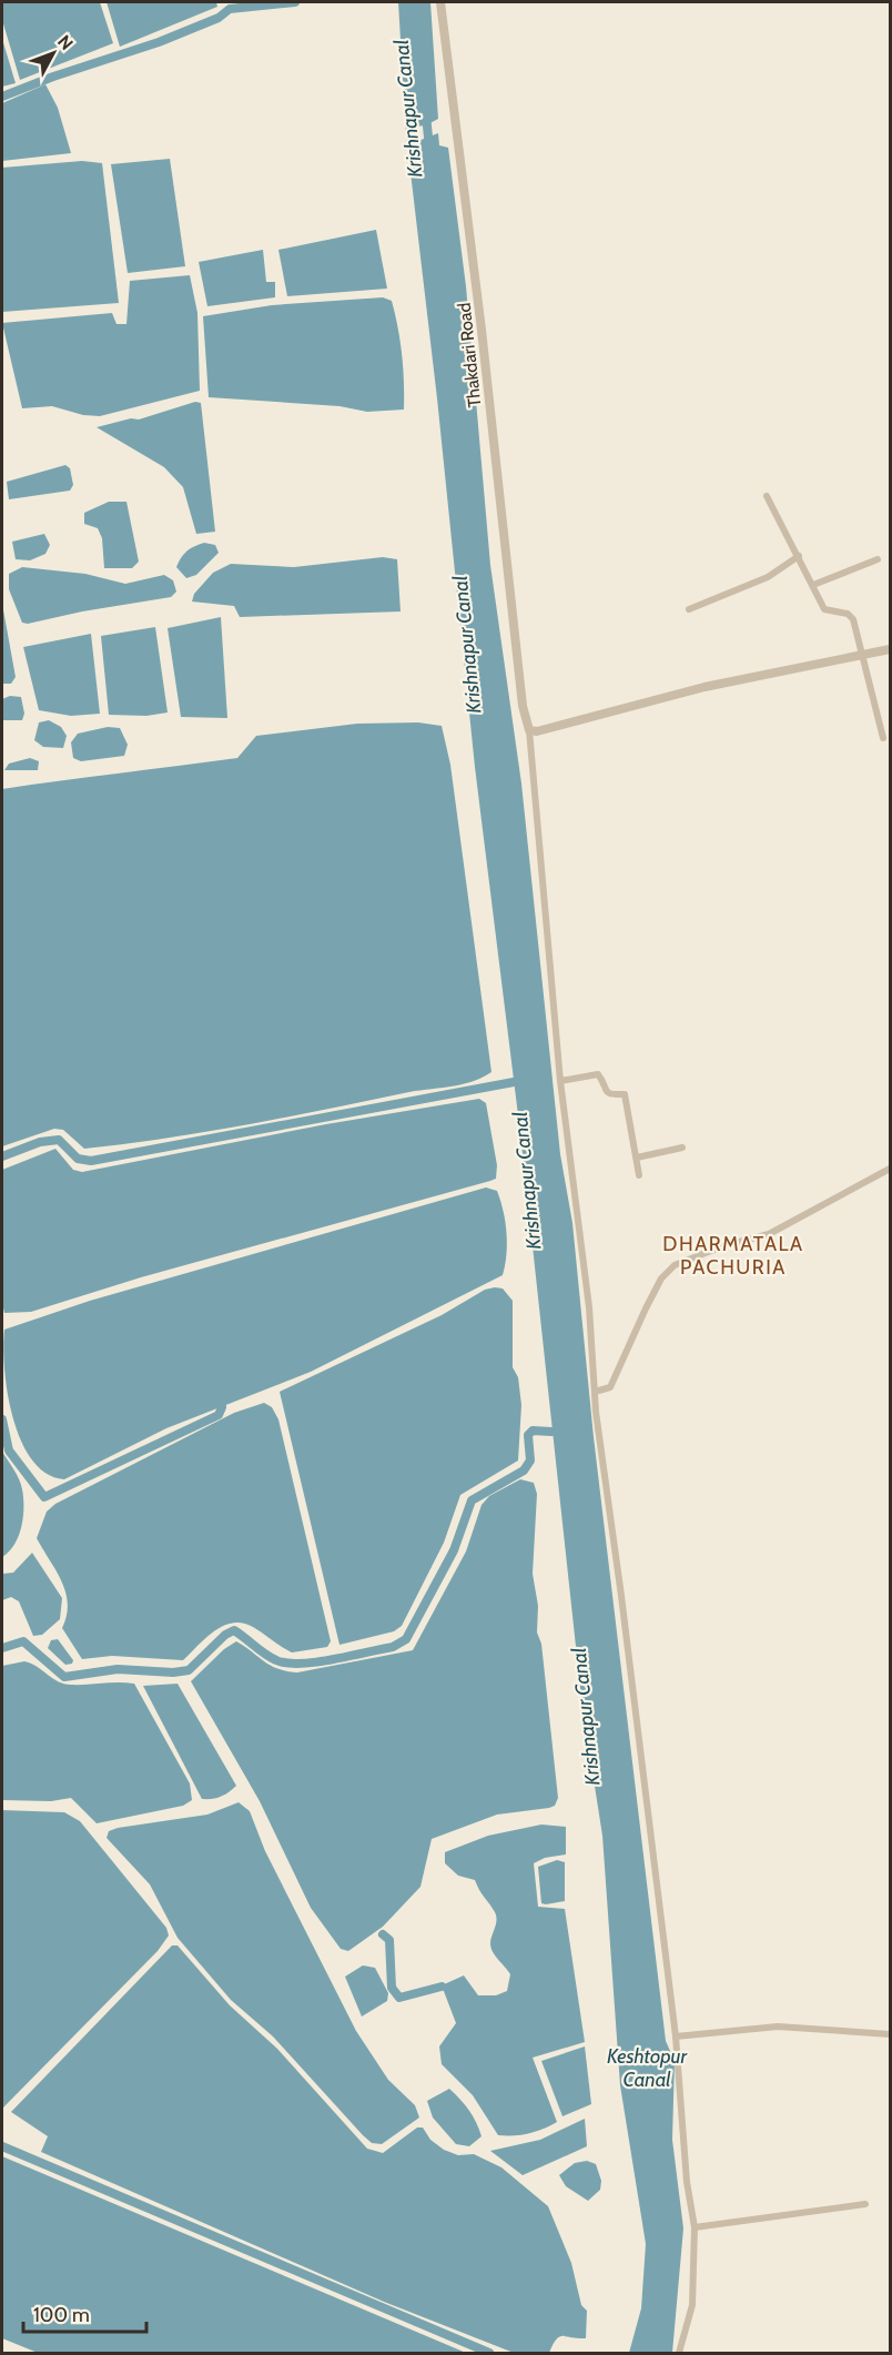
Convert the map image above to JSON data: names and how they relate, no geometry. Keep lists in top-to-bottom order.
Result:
{
  "streets": {
    "street": ["Thakdari Road"]
  },
  "districts": ["DHARMATALA PACHURIA"],
  "water": ["Krishnapur Canal", "Keshtopur Canal"],
  "scale_bar": "100 m",
  "north": "top right"
}
